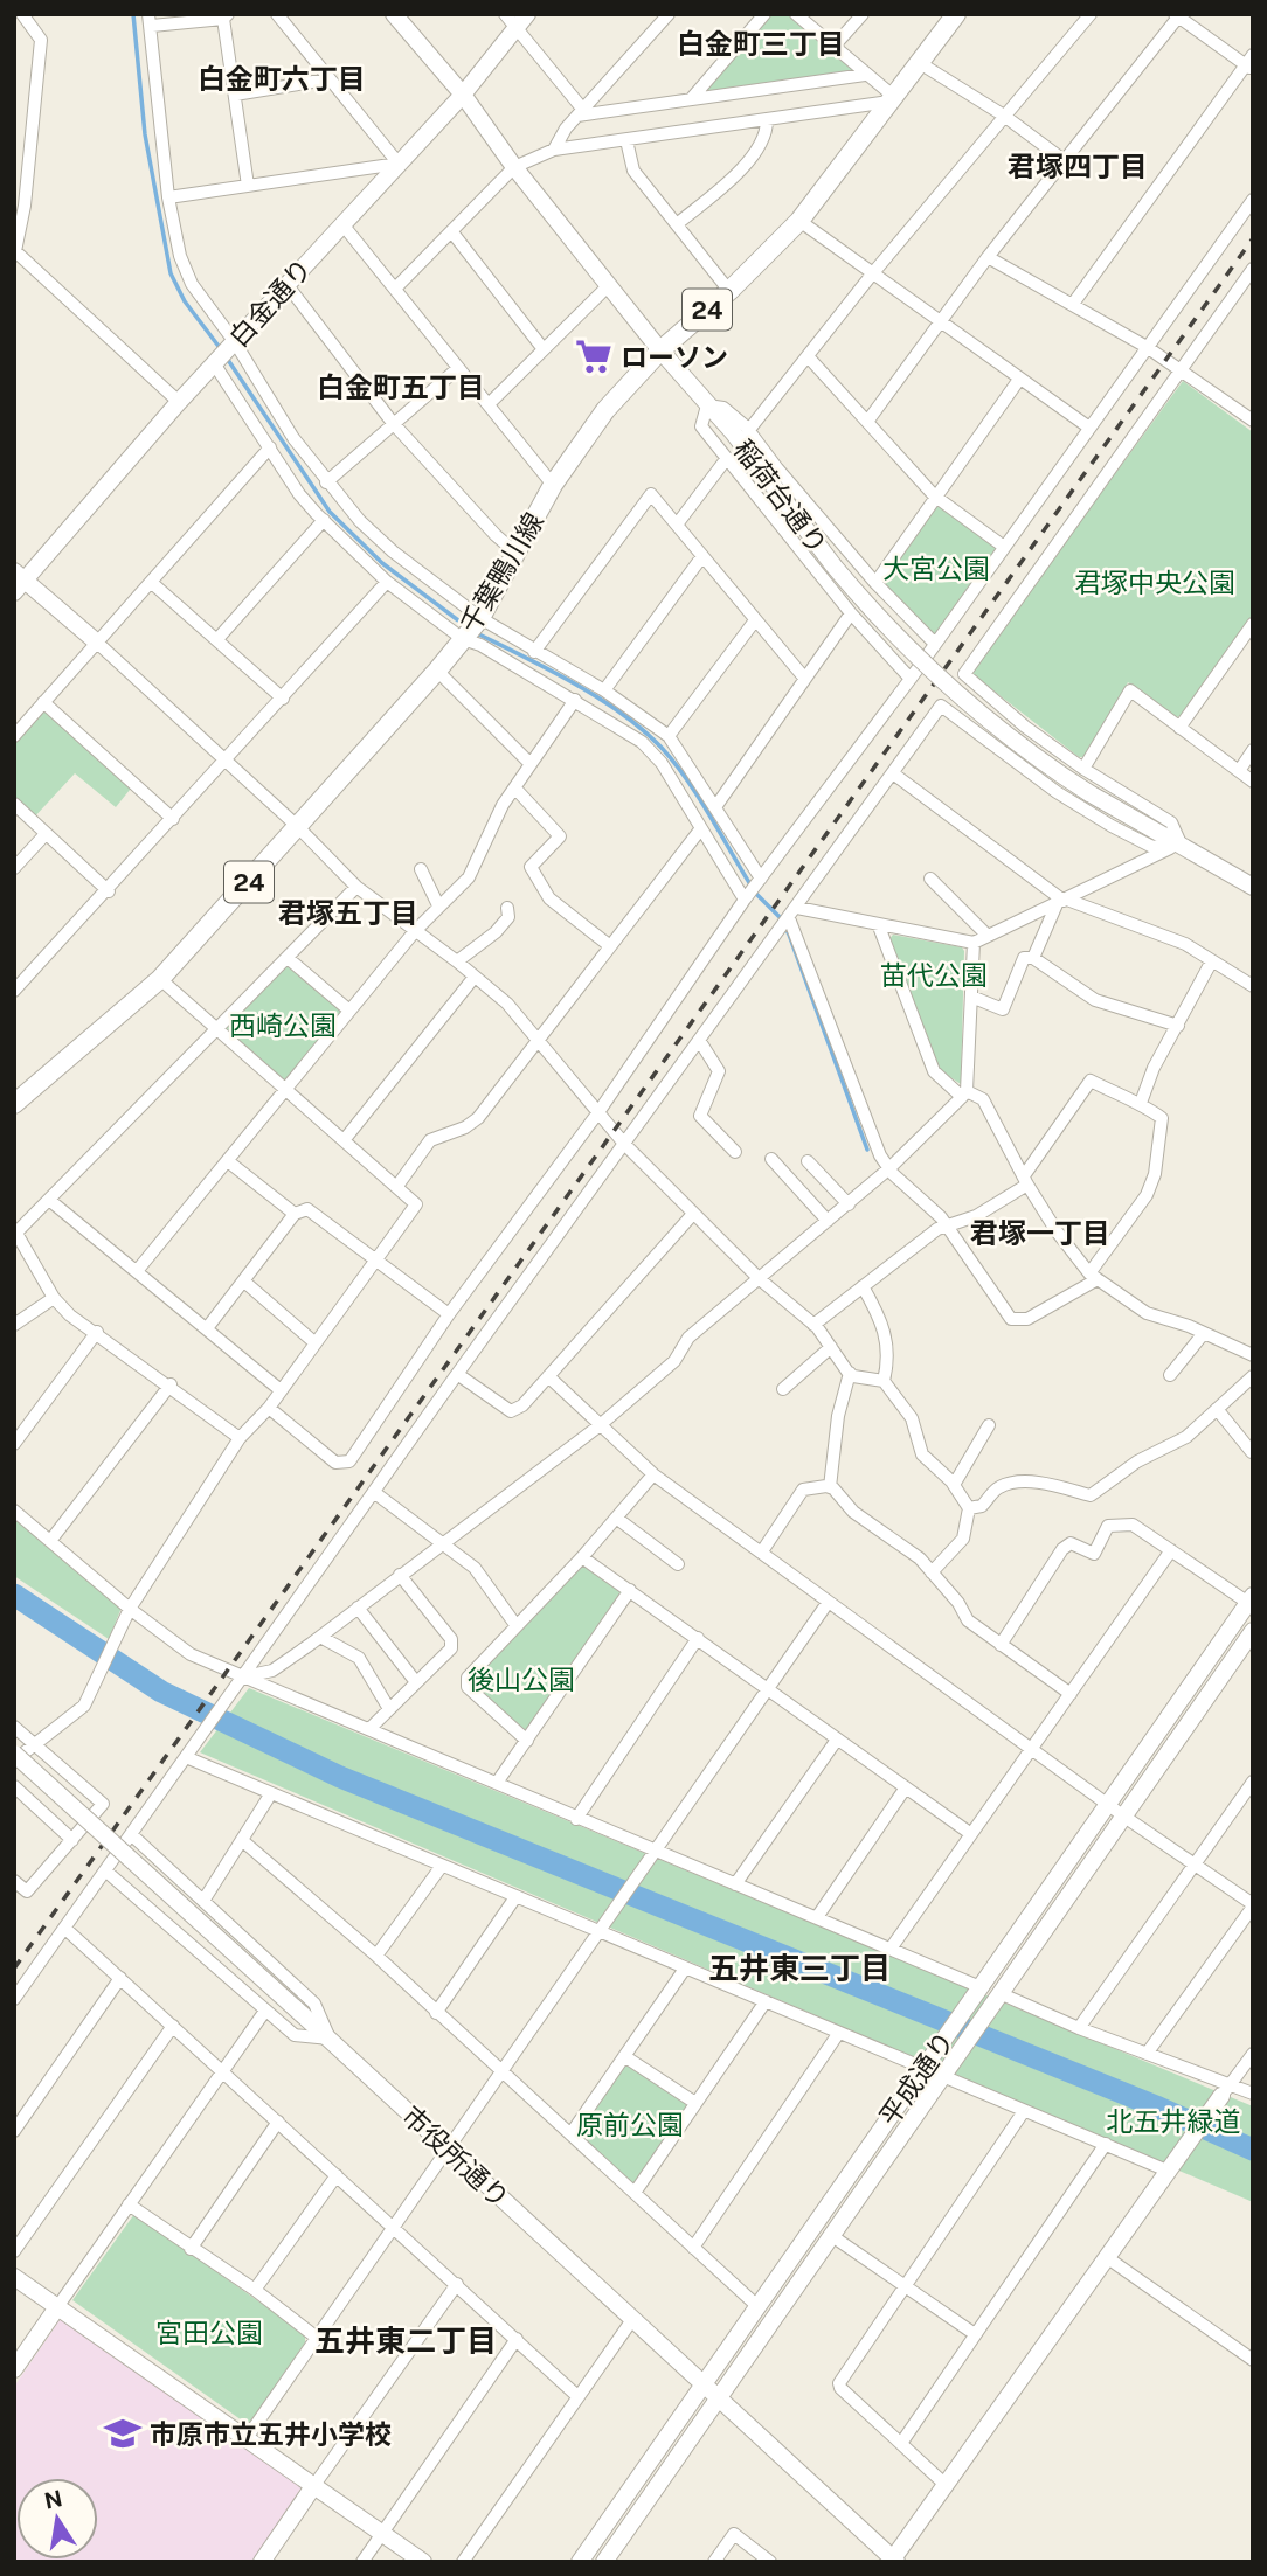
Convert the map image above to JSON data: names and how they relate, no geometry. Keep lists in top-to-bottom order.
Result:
{
  "streets": {
    "main road": ["24", "千葉鴨川線"],
    "street": [
      "白金通り",
      "稲荷台通り",
      "平成通り",
      "市役所通り"
    ]
  },
  "crossings": [
    ["白金通り", "稲荷台通り"],
    ["稲荷台通り", "千葉鴨川線"],
    ["平成通り", "市役所通り"]
  ],
  "districts": [
    "白金町三丁目",
    "白金町六丁目",
    "君塚四丁目",
    "白金町五丁目",
    "君塚五丁目",
    "君塚一丁目",
    "五井東三丁目",
    "五井東二丁目"
  ],
  "parks": [
    "大宮公園",
    "君塚中央公園",
    "苗代公園",
    "西崎公園",
    "後山公園",
    "北五井緑道",
    "原前公園",
    "宮田公園"
  ],
  "places": {
    "supermarket": ["ローソン"],
    "school or university": ["市原市立五井小学校"]
  },
  "north": "top"
}
